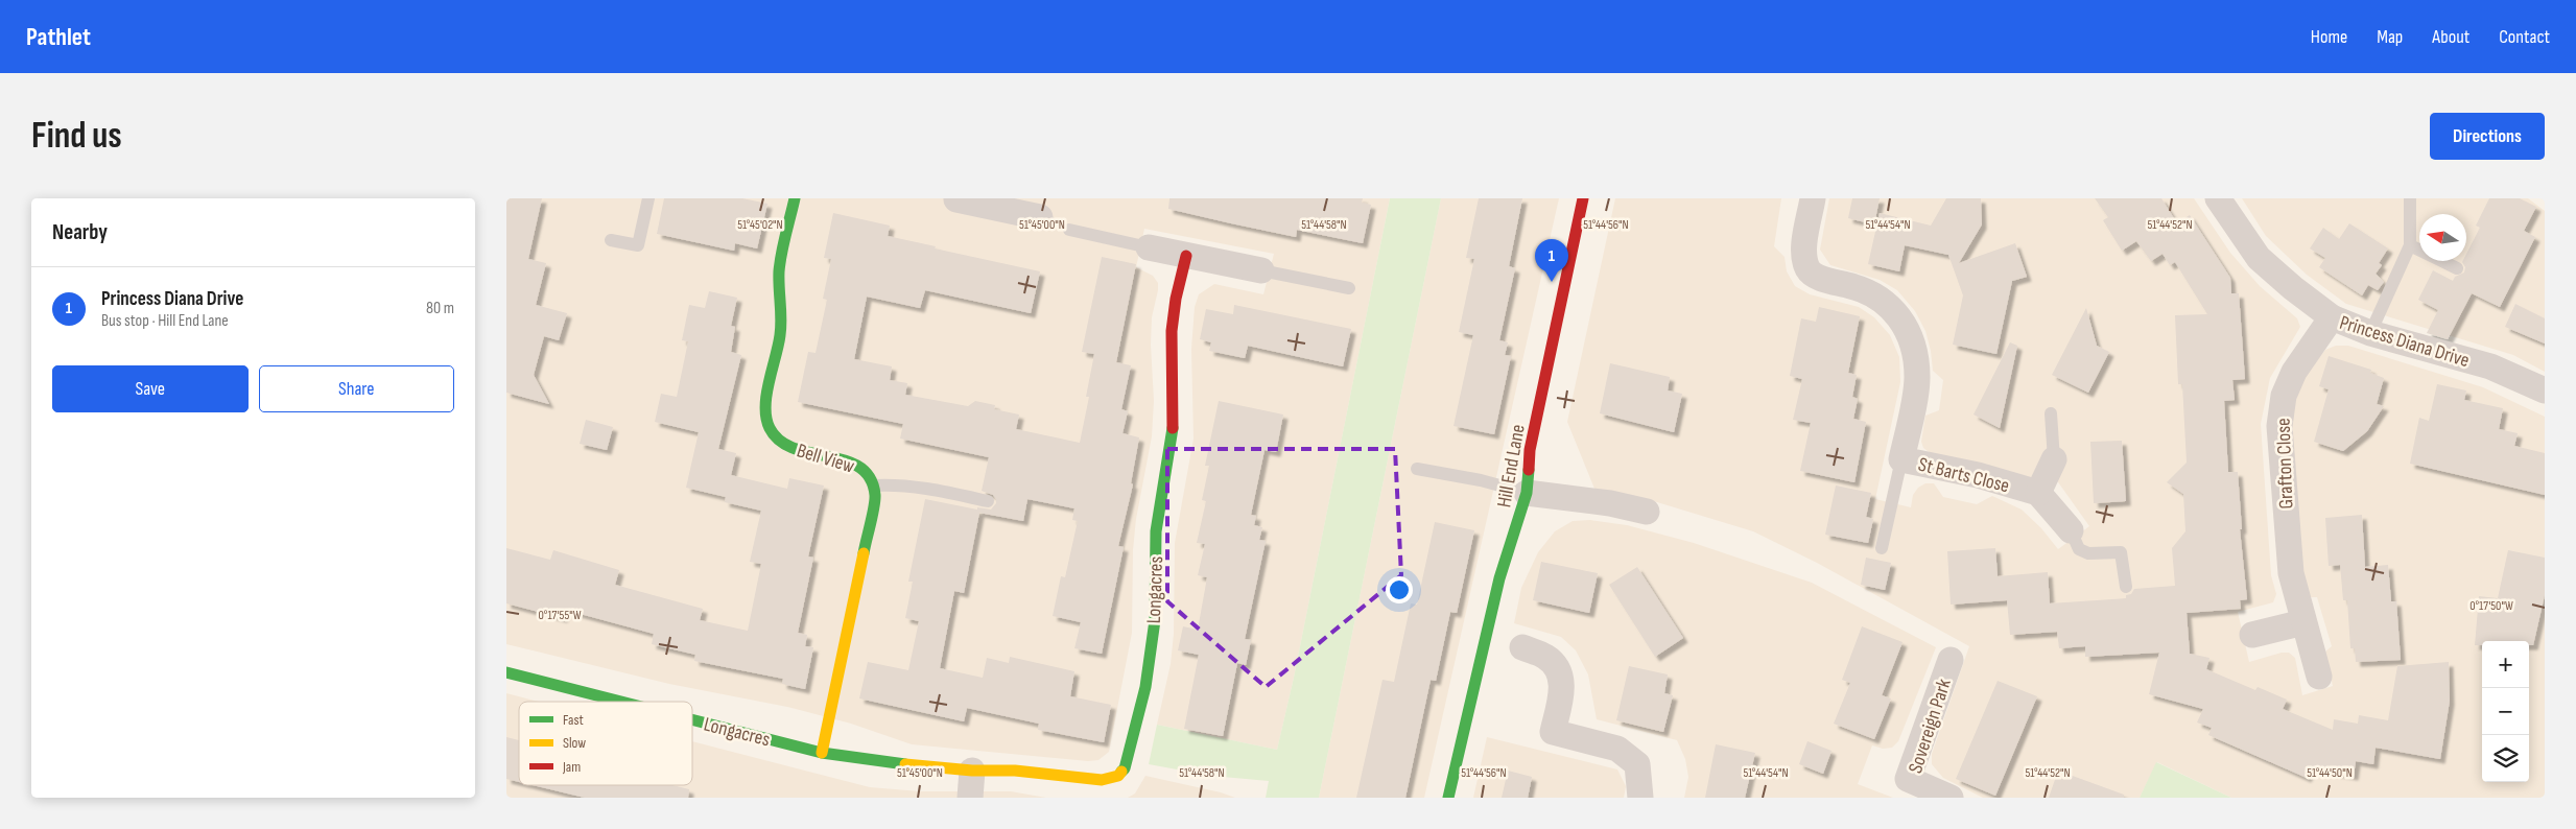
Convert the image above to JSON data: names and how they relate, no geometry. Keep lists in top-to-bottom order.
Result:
{
  "streets": {
    "street": [
      "Princess Diana Drive",
      "Bell View",
      "Grafton Close",
      "Hill End Lane",
      "St Barts Close",
      "Longacres",
      "Sovereign Park"
    ]
  },
  "crossings": [
    ["Princess Diana Drive", "Grafton Close"],
    ["Bell View", "Longacres"]
  ],
  "legend": ["Fast", "Slow", "Jam"],
  "north": "left",
  "page": {
    "header": "Pathlet",
    "nav": [
      "Home",
      "Map",
      "About",
      "Contact"
    ],
    "buttons": [
      "Directions",
      ["Save", "Share"]
    ],
    "title": "Find us",
    "heading": "Nearby",
    "pins": "1",
    "list": [
      {
        "mark": "1",
        "name": "Princess Diana Drive",
        "note": "Bus stop · Hill End Lane",
        "value": "80 m"
      }
    ],
    "map_buttons": ["+", "−"]
  },
  "coordinates": [
    "51°45'02\"N",
    "51°45'00\"N",
    "51°44'58\"N",
    "51°44'56\"N",
    "51°44'54\"N",
    "51°44'52\"N",
    "0°17'50\"W",
    "0°17'55\"W",
    "51°44'50\"N"
  ]
}
